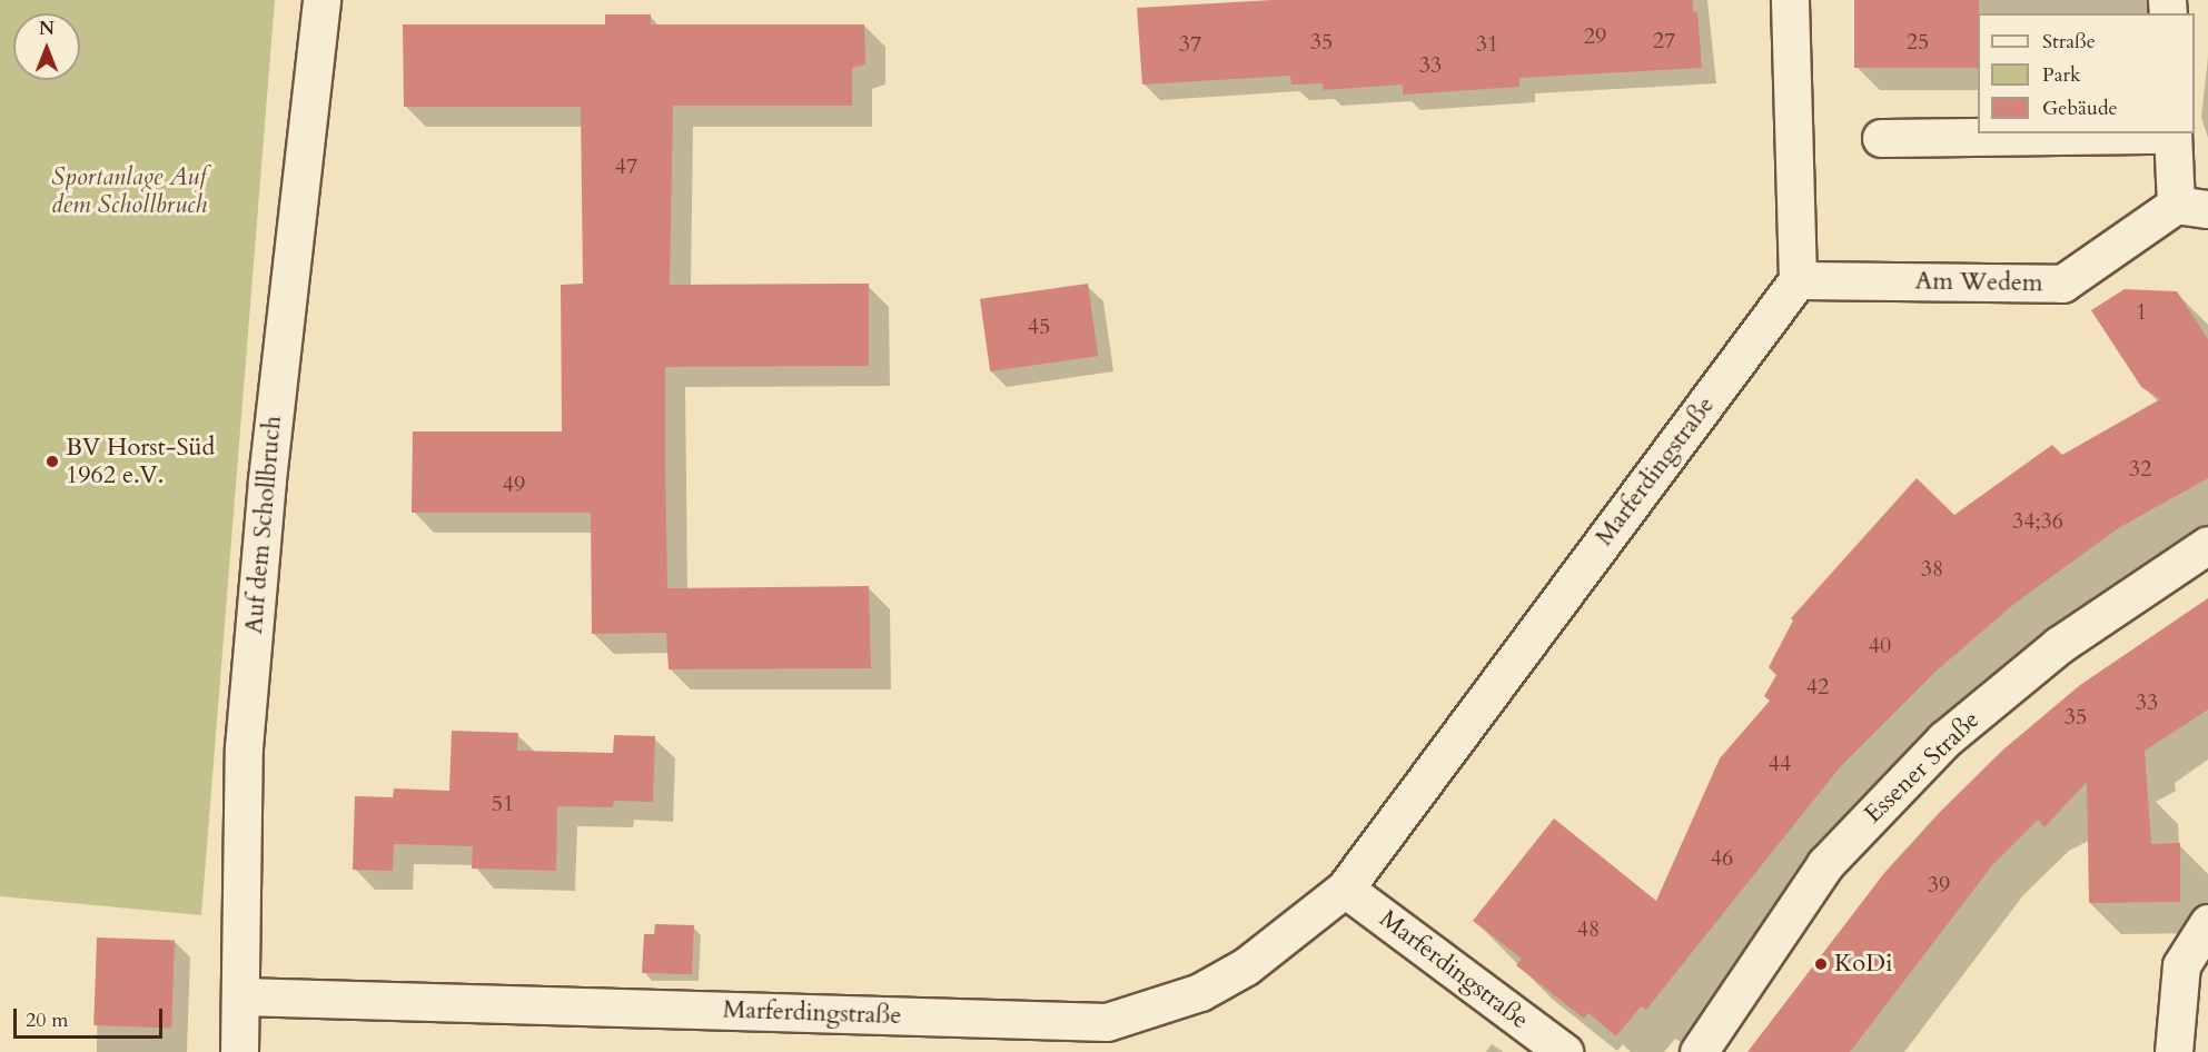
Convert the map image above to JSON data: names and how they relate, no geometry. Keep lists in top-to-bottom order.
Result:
{
  "streets": {
    "street": [
      "Am Wedem",
      "Marferdingstraße",
      "Auf dem Schollbruch",
      "Essener Straße"
    ]
  },
  "crossings": [
    ["Am Wedem", "Marferdingstraße"],
    ["Marferdingstraße", "Auf dem Schollbruch"]
  ],
  "parks": ["Sportanlage Auf dem Schollbruch"],
  "places": ["BV Horst-Süd 1962 e.V.", "KoDi"],
  "house_numbers": [
    "29",
    "27",
    "35",
    "25",
    "37",
    "31",
    "33",
    "47",
    "1",
    "45",
    "32",
    "49",
    "34;36",
    "38",
    "40",
    "42",
    "33",
    "35",
    "44",
    "51",
    "46",
    "39",
    "48"
  ],
  "legend": ["Straße", "Park", "Gebäude"],
  "scale_bar": "20 m",
  "north": "top"
}
